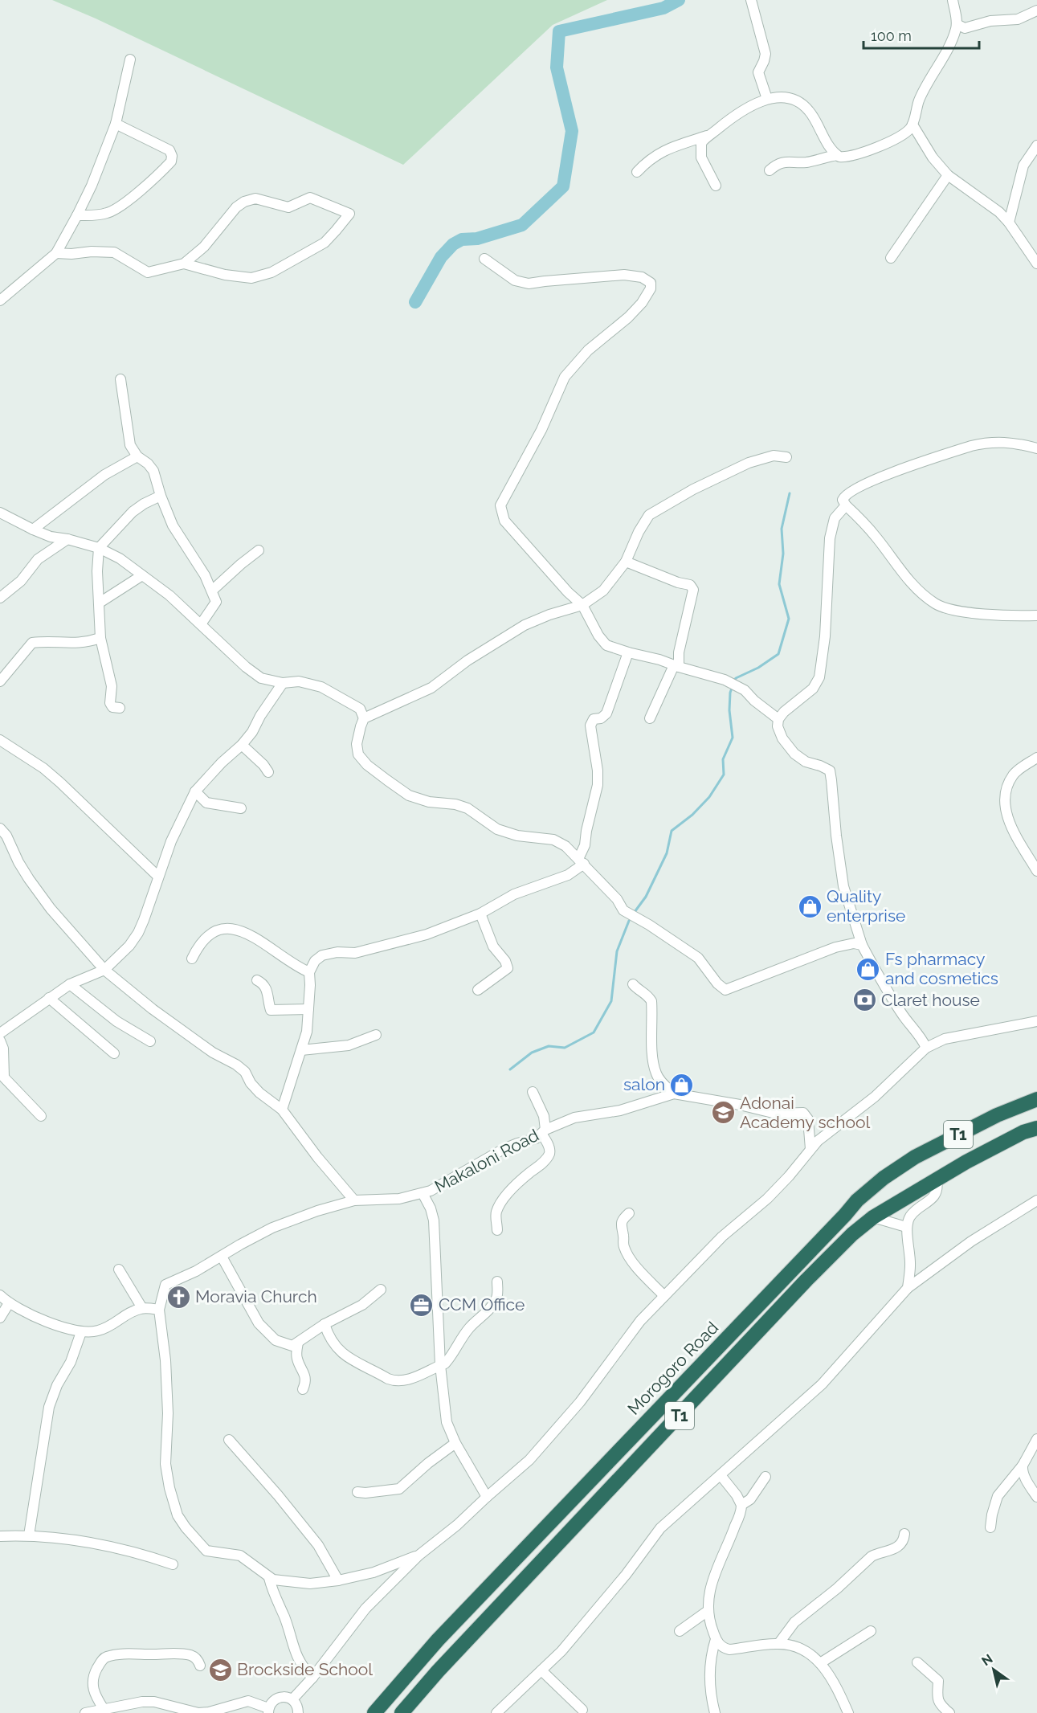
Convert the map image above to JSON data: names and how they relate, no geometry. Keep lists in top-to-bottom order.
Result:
{
  "streets": {
    "highway": ["T1", "Morogoro Road"],
    "street": ["Makaloni Road"]
  },
  "places": {
    "shop": ["Quality enterprise", "Fs pharmacy and cosmetics", "salon"],
    "bank": ["Claret house"],
    "school or university": ["Adonai Academy school", "Brockside School"],
    "church": ["Moravia Church"],
    "office": ["CCM Office"]
  },
  "scale_bar": "100 m",
  "north": "top left"
}
